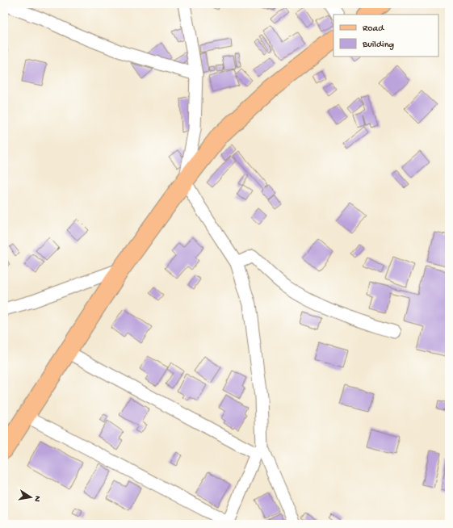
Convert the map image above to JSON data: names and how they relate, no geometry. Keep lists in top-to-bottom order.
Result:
{
  "legend": ["Road", "Building"],
  "north": "right"
}
